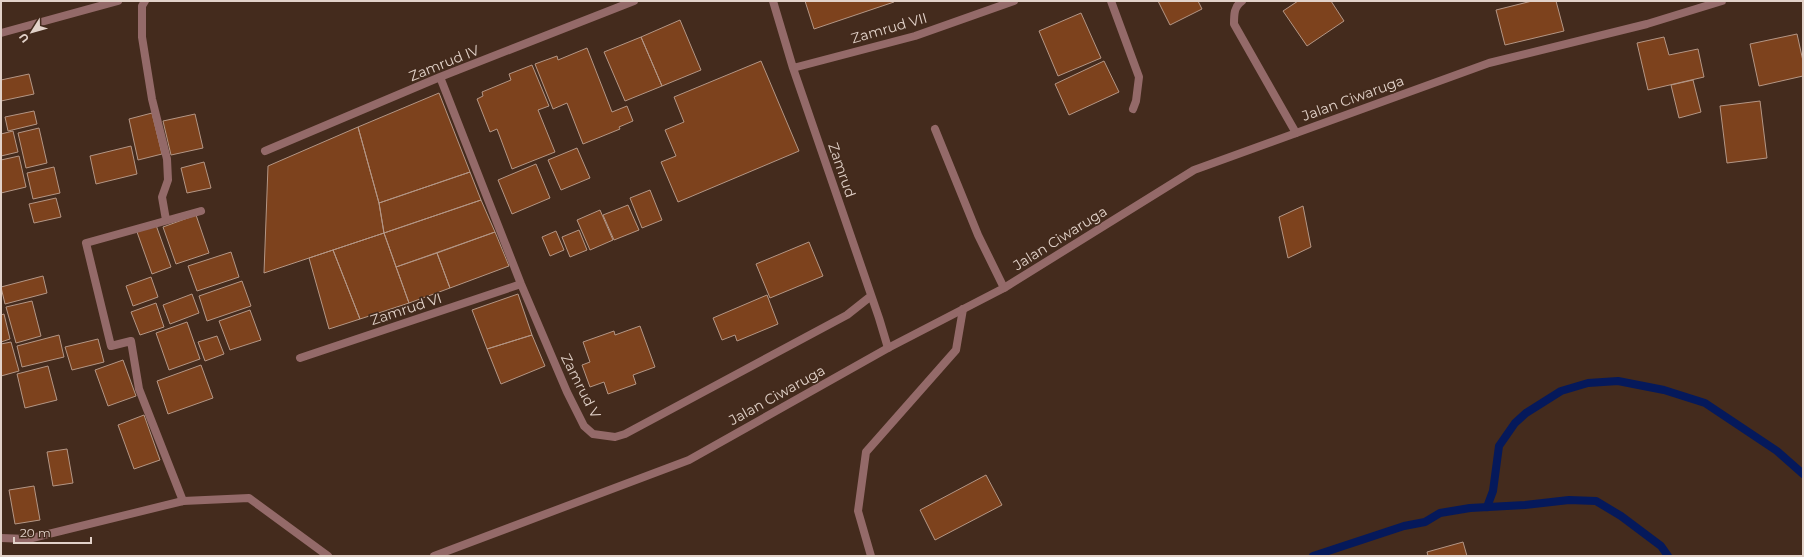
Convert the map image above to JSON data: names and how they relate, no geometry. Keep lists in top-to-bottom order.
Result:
{
  "streets": {
    "street": [
      "Zamrud VII",
      "Zamrud IV",
      "Jalan Ciwaruga",
      "Zamrud",
      "Zamrud VI",
      "Zamrud V"
    ]
  },
  "crossings": [
    ["Zamrud VII", "Zamrud"],
    ["Zamrud IV", "Zamrud V"],
    ["Jalan Ciwaruga", "Zamrud"],
    ["Zamrud", "Zamrud V"],
    ["Zamrud VI", "Zamrud V"]
  ],
  "scale_bar": "20 m",
  "north": "bottom left"
}
